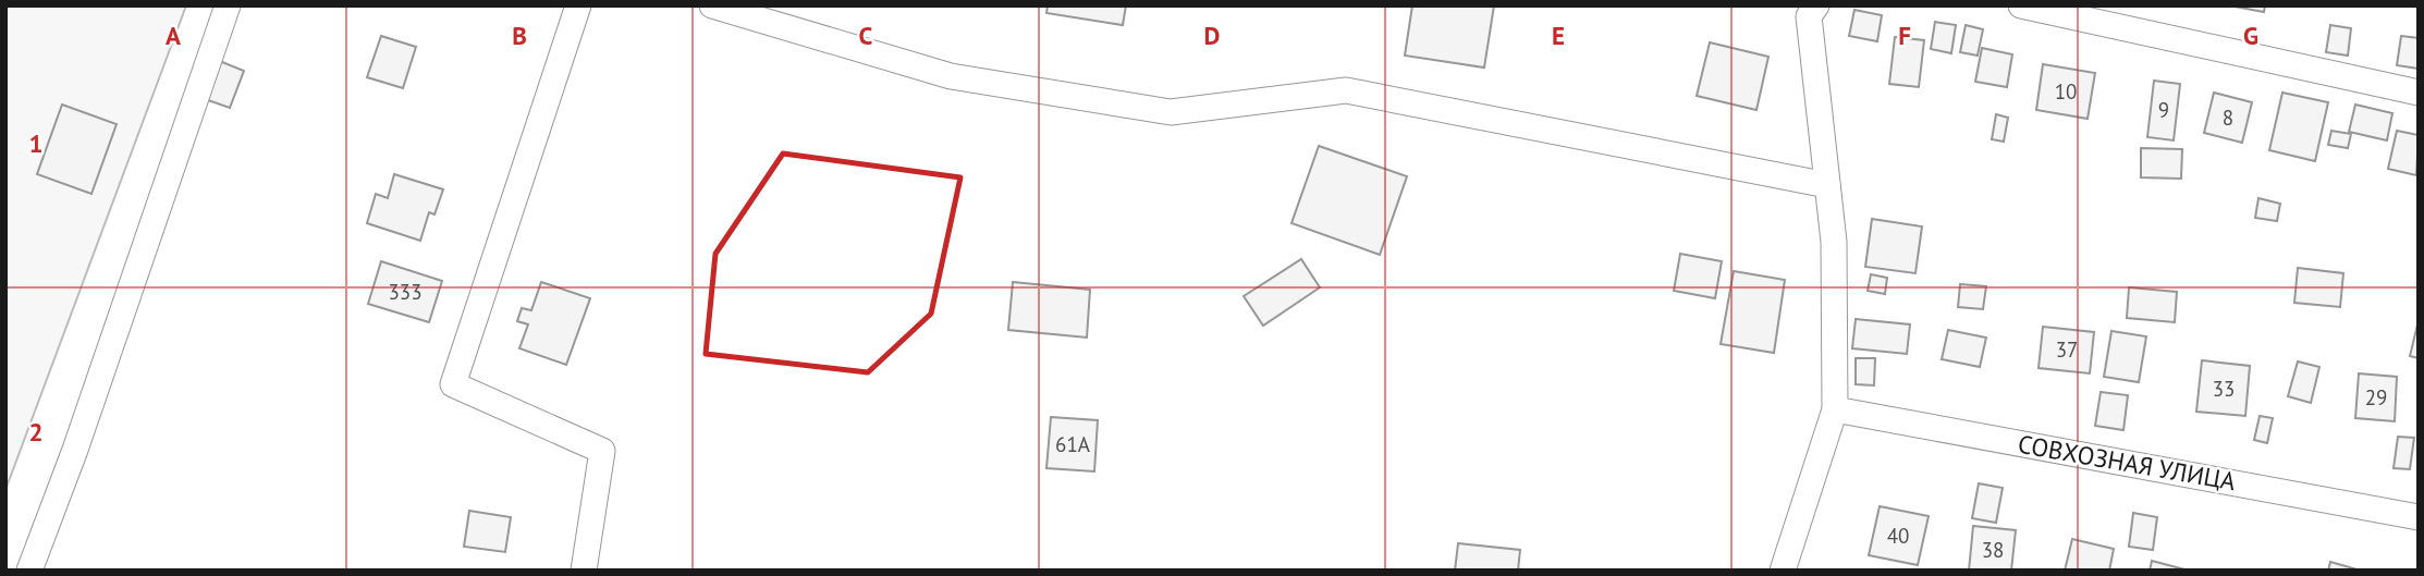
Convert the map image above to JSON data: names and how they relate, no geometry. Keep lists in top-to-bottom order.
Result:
{
  "streets": {
    "street": ["СОВХОЗНАЯ УЛИЦА"]
  },
  "house_numbers": [
    "10",
    "9",
    "8",
    "333",
    "37",
    "33",
    "29",
    "61А",
    "40",
    "38"
  ],
  "grid": {
    "columns": [
      "A",
      "B",
      "C",
      "D",
      "E",
      "F",
      "G"
    ],
    "rows": ["1", "2"]
  }
}
